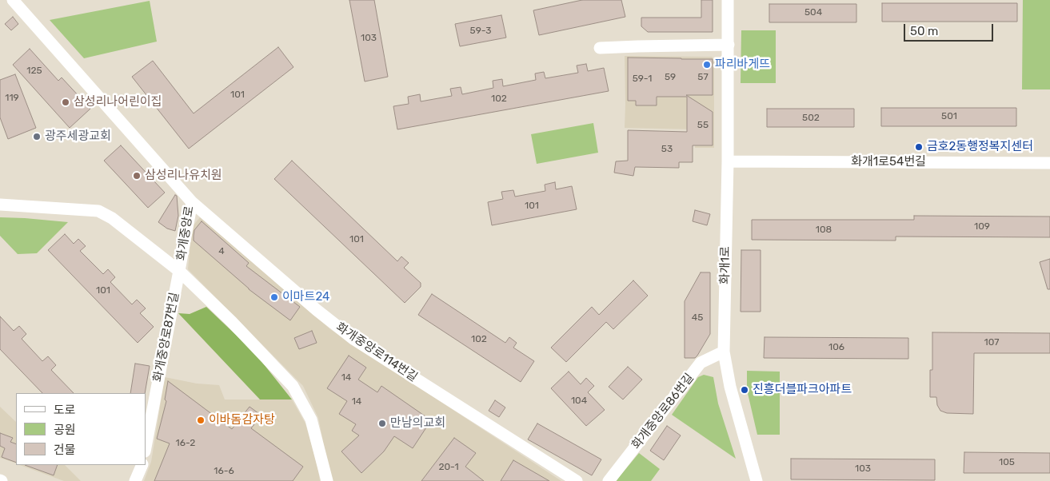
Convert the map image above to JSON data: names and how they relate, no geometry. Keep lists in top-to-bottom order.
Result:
{
  "streets": {
    "street": [
      "화개1로54번길",
      "화개중앙로",
      "화개1로",
      "화개중앙로87번길",
      "화개중앙로114번길",
      "화개중앙로86번길"
    ]
  },
  "crossings": [
    ["화개1로54번길", "화개1로"],
    ["화개중앙로", "화개중앙로87번길"],
    ["화개중앙로", "화개중앙로114번길"],
    ["화개1로", "화개중앙로86번길"]
  ],
  "places": [
    "파리바게뜨",
    "삼성리나어린이집",
    "광주세광교회",
    "금호2동행정복지센터",
    "삼성리나유치원",
    "이마트24",
    "진흥더블파크아파트",
    "이바돔감자탕",
    "만남의교회"
  ],
  "house_numbers": [
    "504",
    "59-3",
    "103",
    "125",
    "59",
    "57",
    "59-1",
    "101",
    "119",
    "102",
    "501",
    "502",
    "55",
    "53",
    "101",
    "109",
    "108",
    "101",
    "4",
    "101",
    "45",
    "102",
    "107",
    "106",
    "14",
    "104",
    "14",
    "16-2",
    "105",
    "20-1",
    "103",
    "16-6"
  ],
  "legend": ["도로", "공원", "건물"],
  "scale_bar": "50 m"
}
